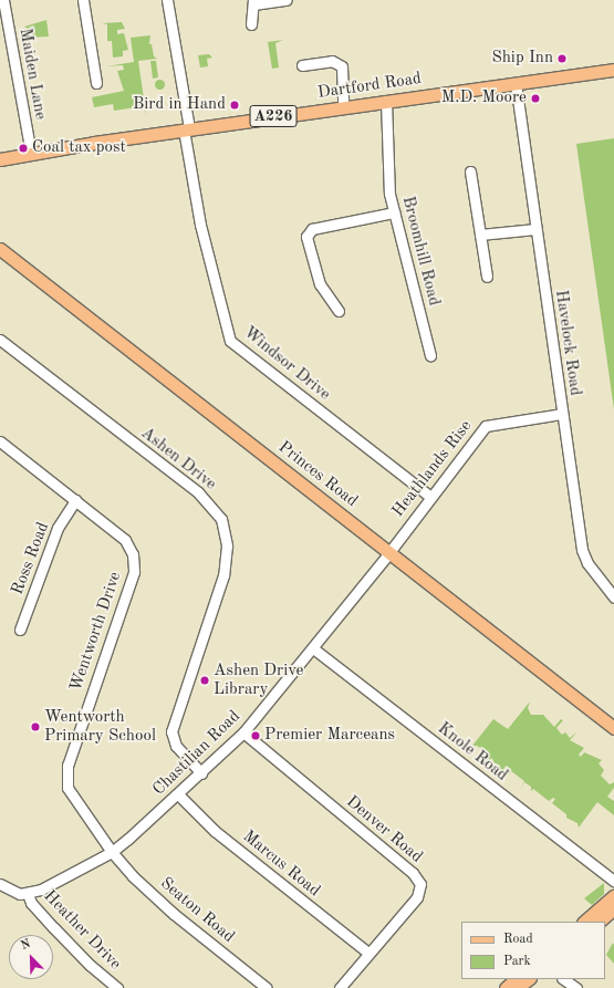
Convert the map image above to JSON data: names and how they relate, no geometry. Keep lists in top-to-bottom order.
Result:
{
  "streets": {
    "main road": ["Dartford Road", "A226", "Princes Road"],
    "street": [
      "Maiden Lane",
      "Broomhill Road",
      "Havelock Road",
      "Windsor Drive",
      "Ashen Drive",
      "Heathlands Rise",
      "Ross Road",
      "Wentworth Drive",
      "Knole Road",
      "Chastilian Road",
      "Denver Road",
      "Marcus Road",
      "Seaton Road",
      "Heather Drive"
    ]
  },
  "crossings": [
    ["Maiden Lane", "Dartford Road"],
    ["Dartford Road", "Broomhill Road"],
    ["Dartford Road", "Havelock Road"],
    ["Dartford Road", "Windsor Drive"],
    ["Havelock Road", "Heathlands Rise"],
    ["Windsor Drive", "Heathlands Rise"],
    ["Ashen Drive", "Chastilian Road"],
    ["Heathlands Rise", "Princes Road"],
    ["Heathlands Rise", "Chastilian Road"],
    ["Princes Road", "Chastilian Road"],
    ["Ross Road", "Wentworth Drive"],
    ["Wentworth Drive", "Chastilian Road"],
    ["Wentworth Drive", "Seaton Road"],
    ["Knole Road", "Chastilian Road"],
    ["Chastilian Road", "Denver Road"],
    ["Chastilian Road", "Marcus Road"],
    ["Chastilian Road", "Seaton Road"],
    ["Chastilian Road", "Heather Drive"],
    ["Denver Road", "Marcus Road"]
  ],
  "places": [
    "Ship Inn",
    "M.D. Moore",
    "Bird in Hand",
    "Coal tax post",
    "Ashen Drive Library",
    "Wentworth Primary School",
    "Premier Marceans"
  ],
  "legend": ["Road", "Park"],
  "north": "top left"
}
